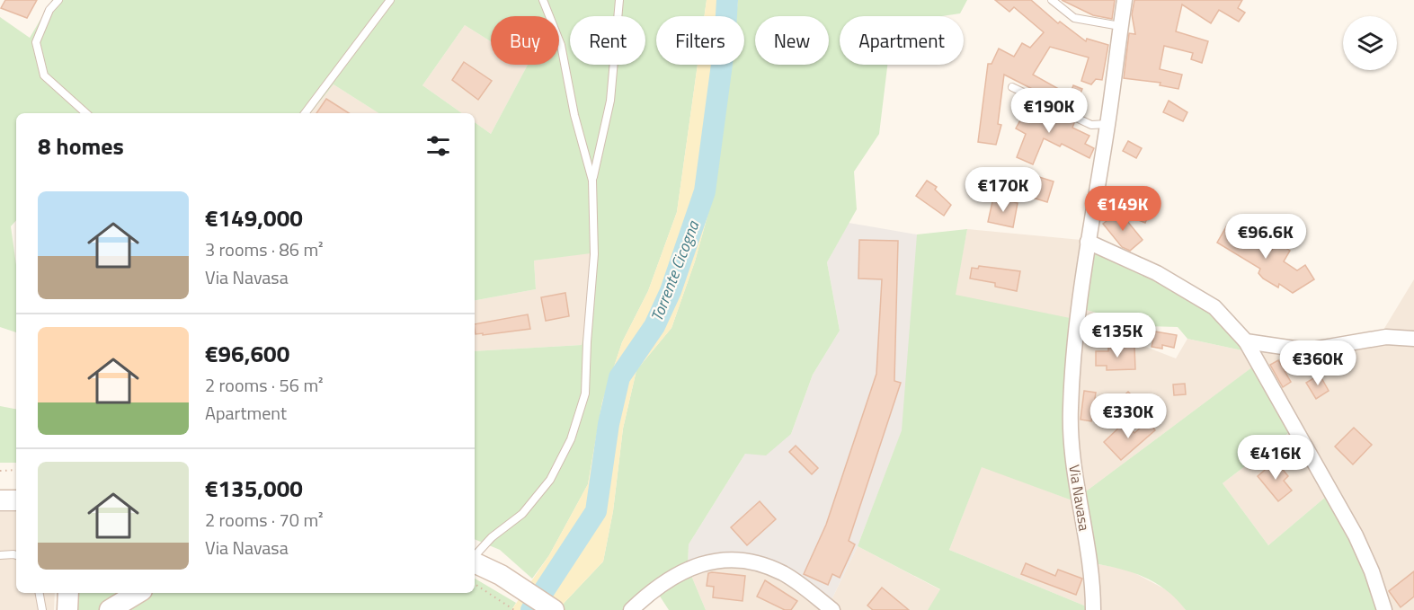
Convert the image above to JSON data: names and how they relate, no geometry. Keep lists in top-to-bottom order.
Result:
{
  "streets": {
    "street": ["Via Navasa"]
  },
  "water": ["Torrente Cicogna"],
  "page": {
    "chip": [
      "Buy",
      "Rent",
      "Filters",
      "New",
      "Apartment"
    ],
    "price": [
      "€190K",
      "€170K",
      "€149K",
      "€96.6K",
      "€135K",
      "€360K",
      "€330K",
      "€416K"
    ],
    "heading": "8 homes",
    "list": [
      {
        "name": "€149,000",
        "note": "3 rooms · 86 m² · Via Navasa"
      },
      {
        "name": "€96,600",
        "note": "2 rooms · 56 m² · Apartment"
      },
      {
        "name": "€135,000",
        "note": "2 rooms · 70 m² · Via Navasa"
      }
    ]
  }
}
